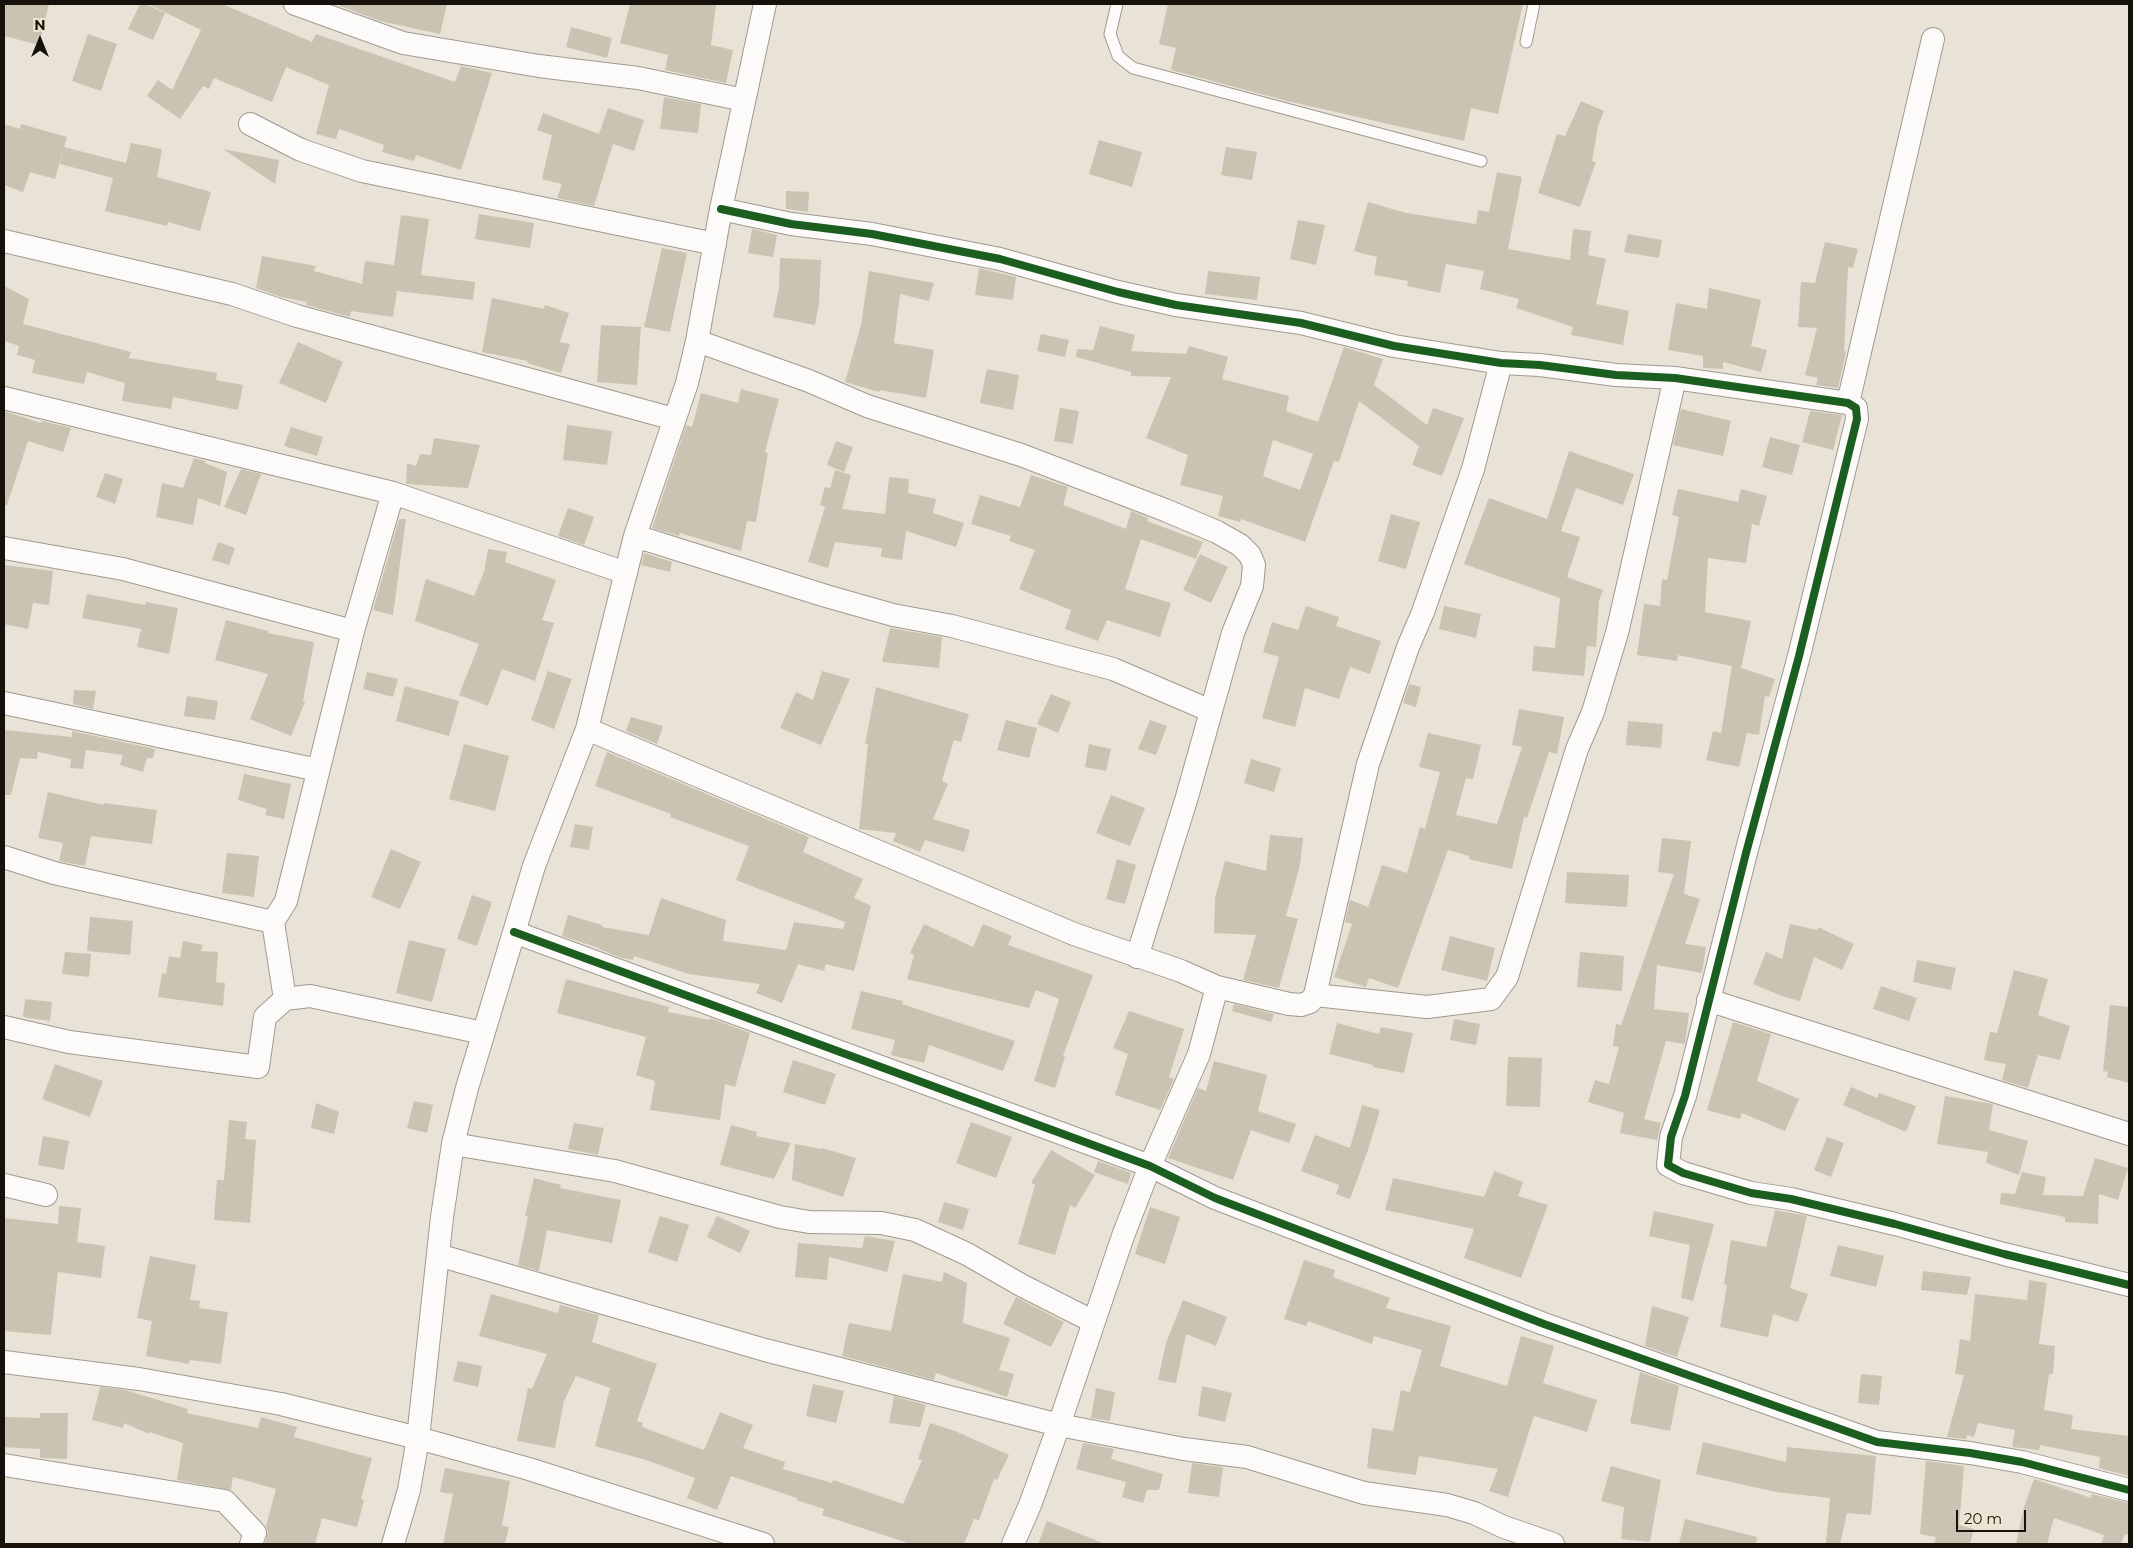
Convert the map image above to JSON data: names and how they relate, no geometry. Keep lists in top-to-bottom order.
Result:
{
  "scale_bar": "20 m",
  "north": "top"
}
